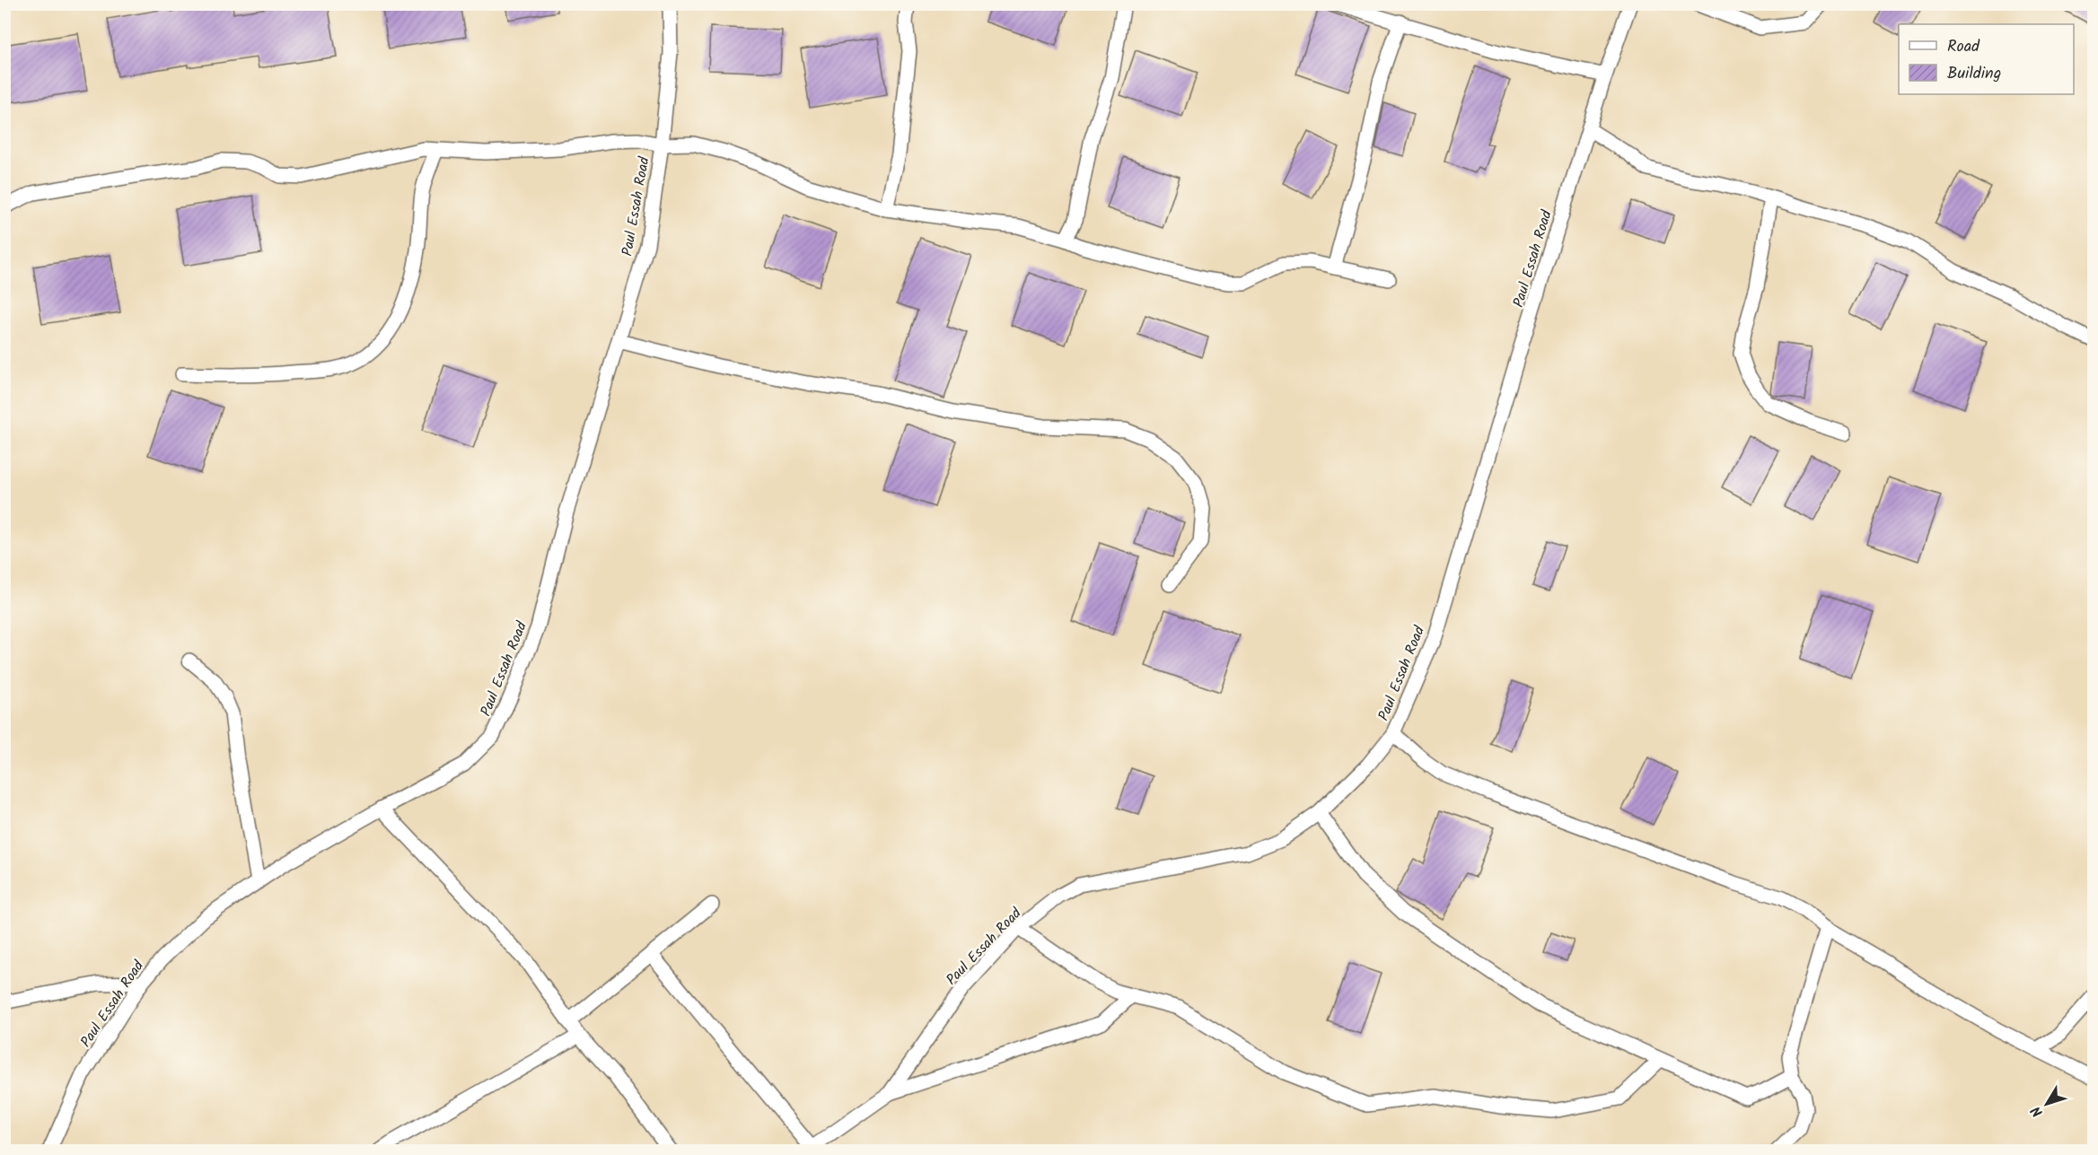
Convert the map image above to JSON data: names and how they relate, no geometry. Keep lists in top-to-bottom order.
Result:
{
  "streets": {
    "street": ["Paul Essah Road"]
  },
  "legend": ["Road", "Building"],
  "north": "bottom left"
}
